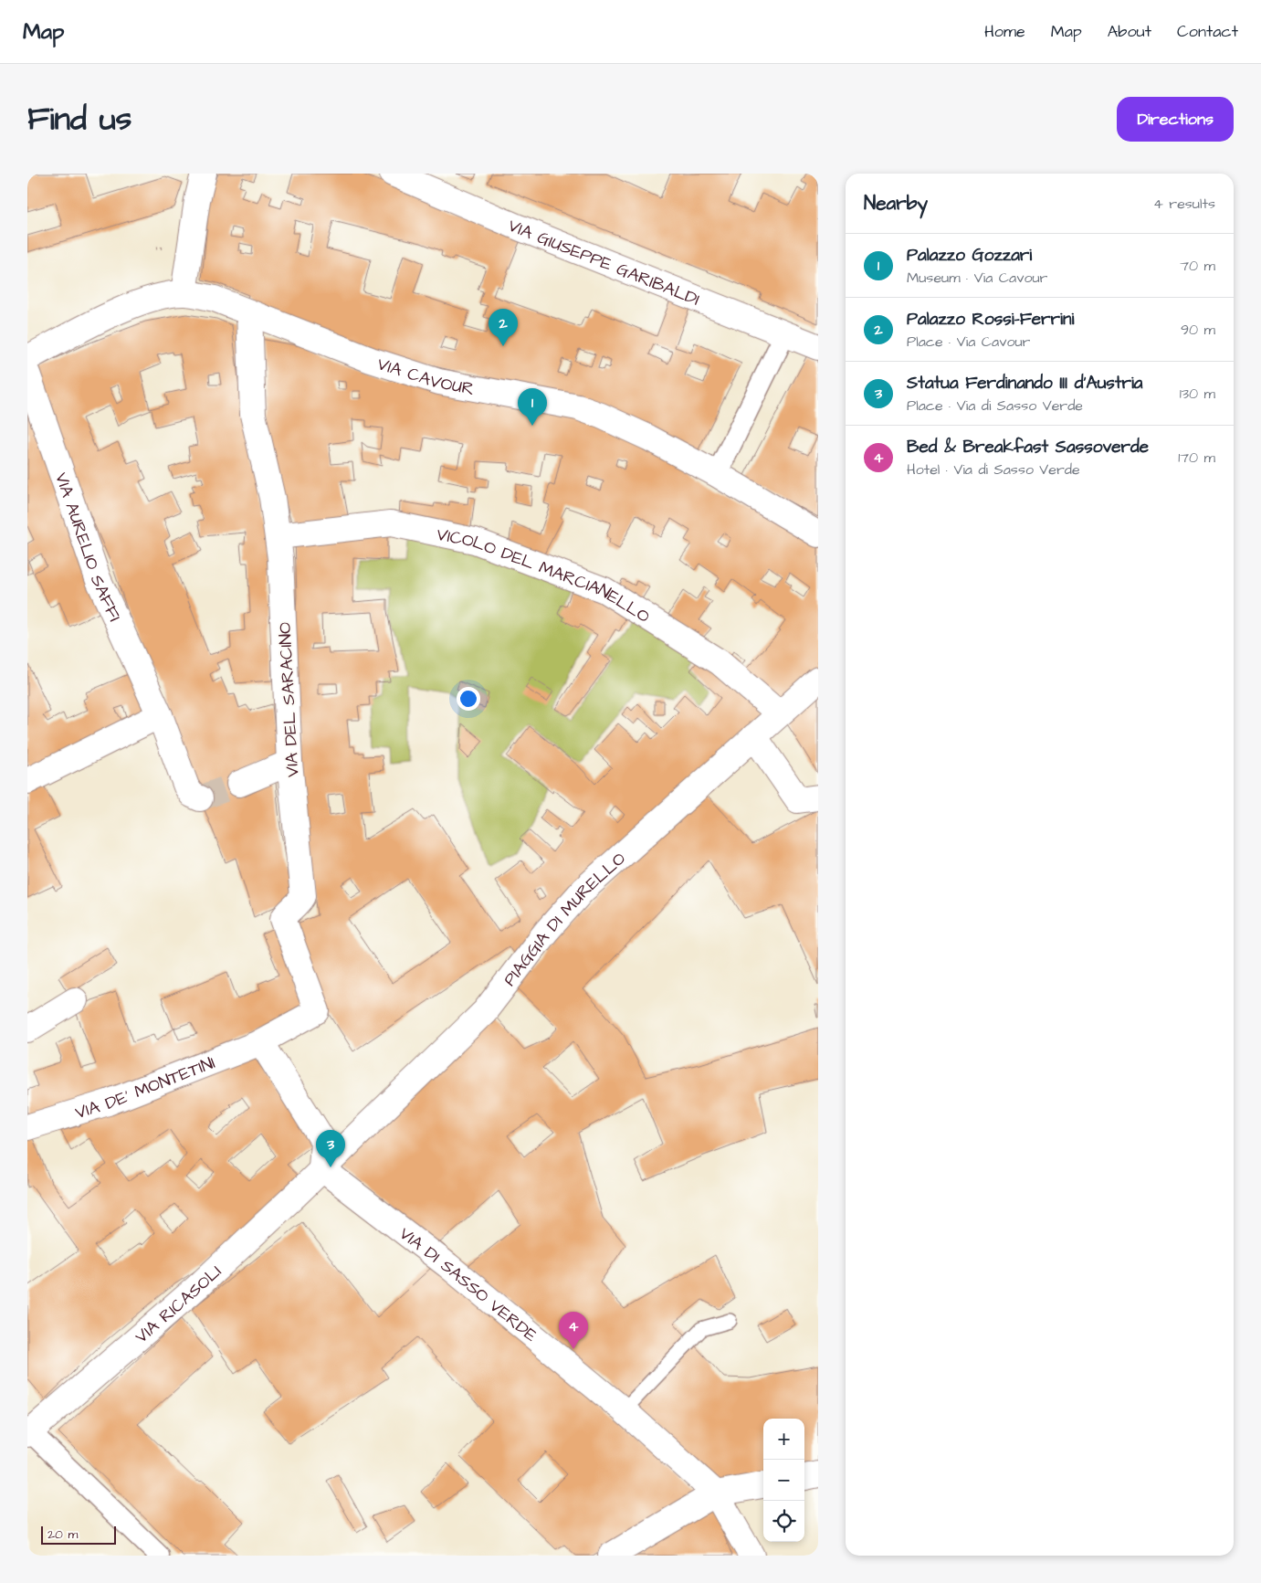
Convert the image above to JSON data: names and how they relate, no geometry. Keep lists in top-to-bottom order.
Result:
{
  "streets": {
    "street": [
      "VIA GIUSEPPE GARIBALDI",
      "VIA CAVOUR",
      "VIA AURELIO SAFFI",
      "VICOLO DEL MARCIANELLO",
      "VIA DEL SARACINO",
      "PIAGGIA DI MURELLO",
      "VIA DE' MONTETINI",
      "VIA DI SASSO VERDE",
      "VIA RICASOLI"
    ]
  },
  "crossings": [
    ["VIA CAVOUR", "VIA DEL SARACINO"],
    ["VICOLO DEL MARCIANELLO", "VIA DEL SARACINO"],
    ["VICOLO DEL MARCIANELLO", "PIAGGIA DI MURELLO"],
    ["VIA DEL SARACINO", "VIA DE' MONTETINI"],
    ["PIAGGIA DI MURELLO", "VIA DI SASSO VERDE"],
    ["PIAGGIA DI MURELLO", "VIA RICASOLI"],
    ["VIA DI SASSO VERDE", "VIA RICASOLI"]
  ],
  "scale_bar": "20 m",
  "page": {
    "header": "Map",
    "nav": [
      "Home",
      "Map",
      "About",
      "Contact"
    ],
    "title": "Find us",
    "buttons": "Directions",
    "heading": ["Nearby", "4 results"],
    "list": [
      {
        "mark": "1",
        "name": "Palazzo Gozzari",
        "note": "Museum · Via Cavour",
        "value": "70 m"
      },
      {
        "mark": "2",
        "name": "Palazzo Rossi-Ferrini",
        "note": "Place · Via Cavour",
        "value": "90 m"
      },
      {
        "mark": "3",
        "name": "Statua Ferdinando III d'Austria",
        "note": "Place · Via di Sasso Verde",
        "value": "130 m"
      },
      {
        "mark": "4",
        "name": "Bed & Breakfast Sassoverde",
        "note": "Hotel · Via di Sasso Verde",
        "value": "170 m"
      }
    ],
    "pins": [
      "2",
      "1",
      "3",
      "4"
    ],
    "map_buttons": ["+", "−"],
    "scale": "20 m"
  }
}
